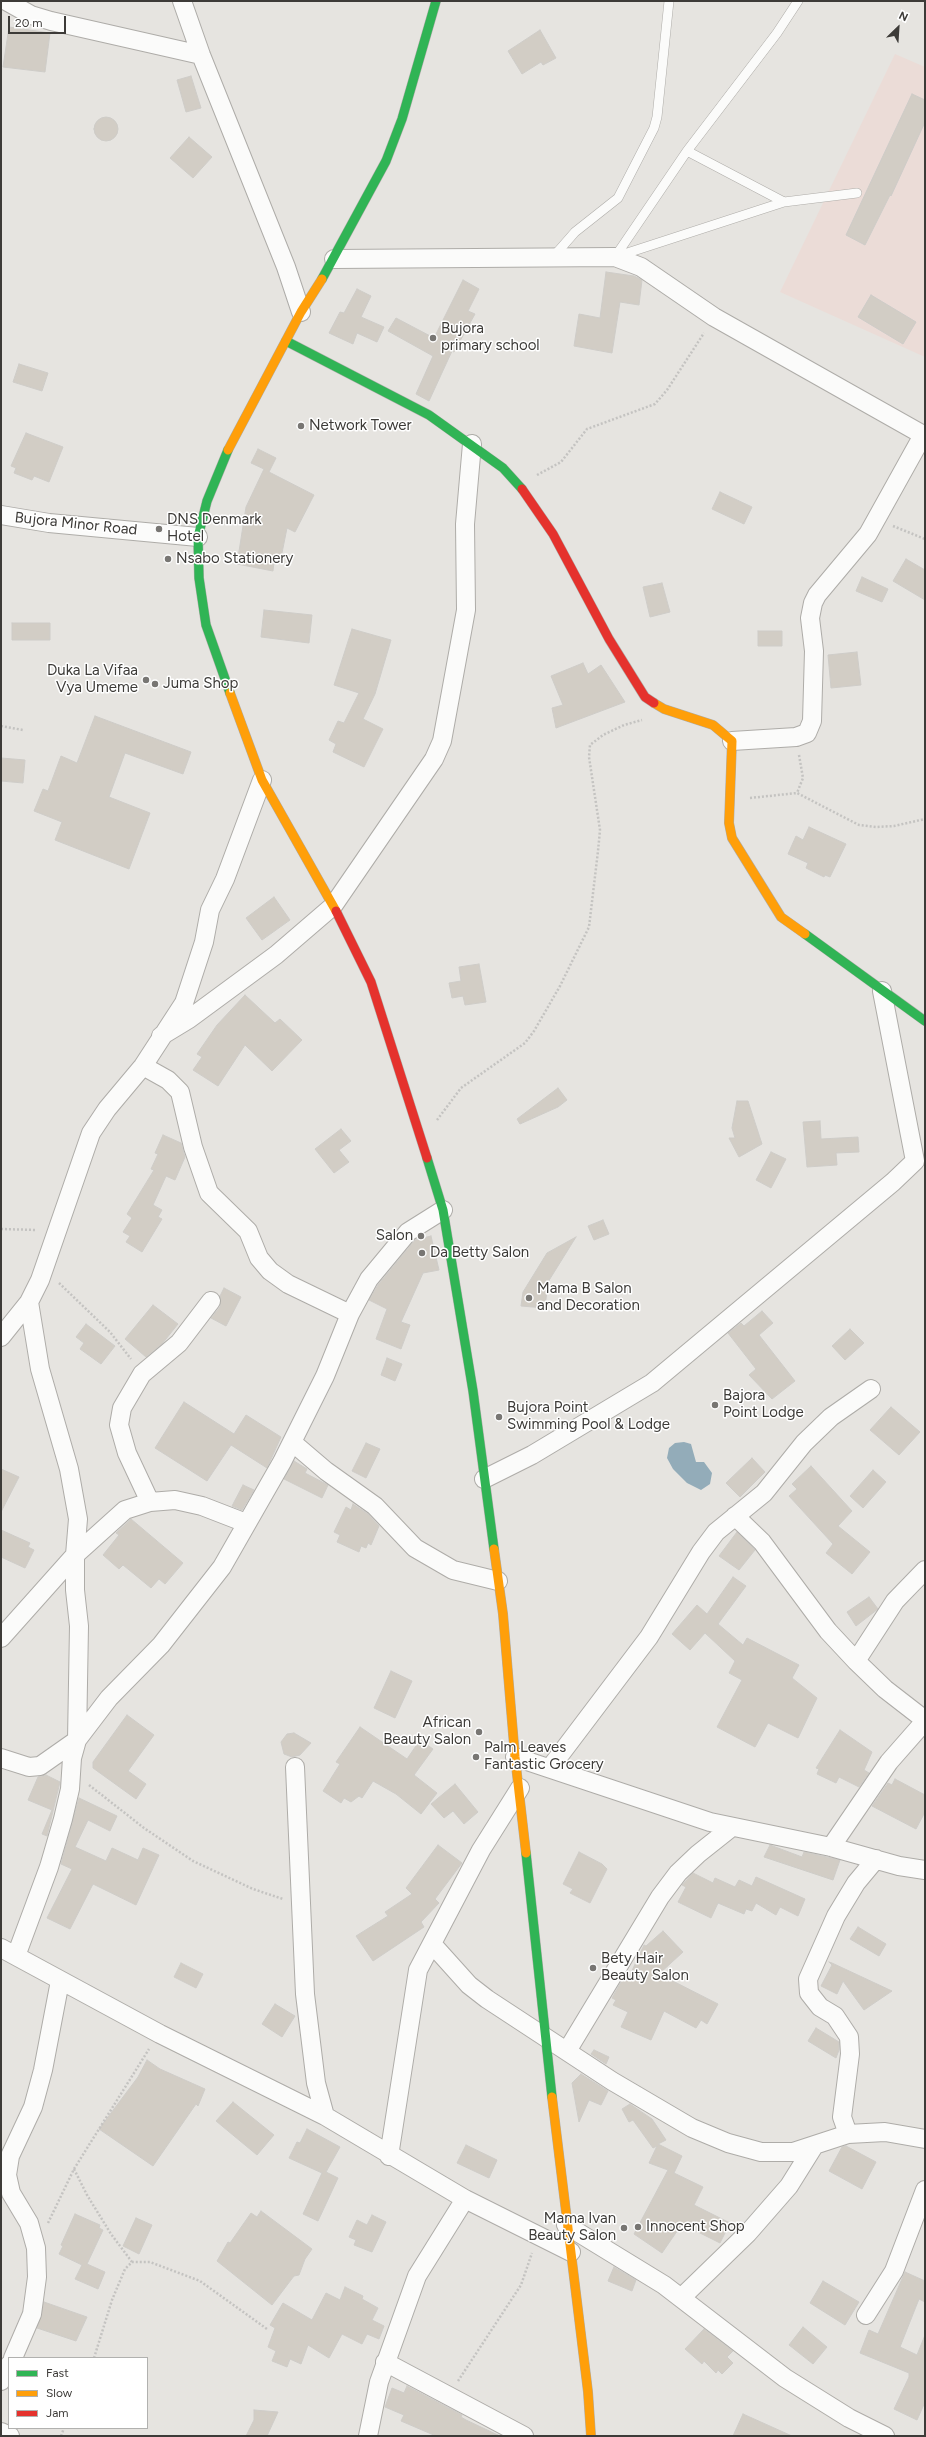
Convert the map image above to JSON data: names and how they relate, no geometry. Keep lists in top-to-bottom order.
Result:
{
  "streets": {
    "street": ["Bujora Minor Road"]
  },
  "places": [
    "Bujora primary school",
    "Network Tower",
    "DNS Denmark Hotel",
    "Nsabo Stationery",
    "Duka La Vifaa Vya Umeme",
    "Juma Shop",
    "Salon",
    "Da Betty Salon",
    "Mama B Salon and Decoration",
    "Bajora Point Lodge",
    "Bujora Point Swimming Pool & Lodge",
    "African Beauty Salon",
    "Palm Leaves Fantastic Grocery",
    "Bety Hair Beauty Salon",
    "Innocent Shop",
    "Mama Ivan Beauty Salon"
  ],
  "legend": ["Fast", "Slow", "Jam"],
  "scale_bar": "20 m",
  "north": "top right"
}
